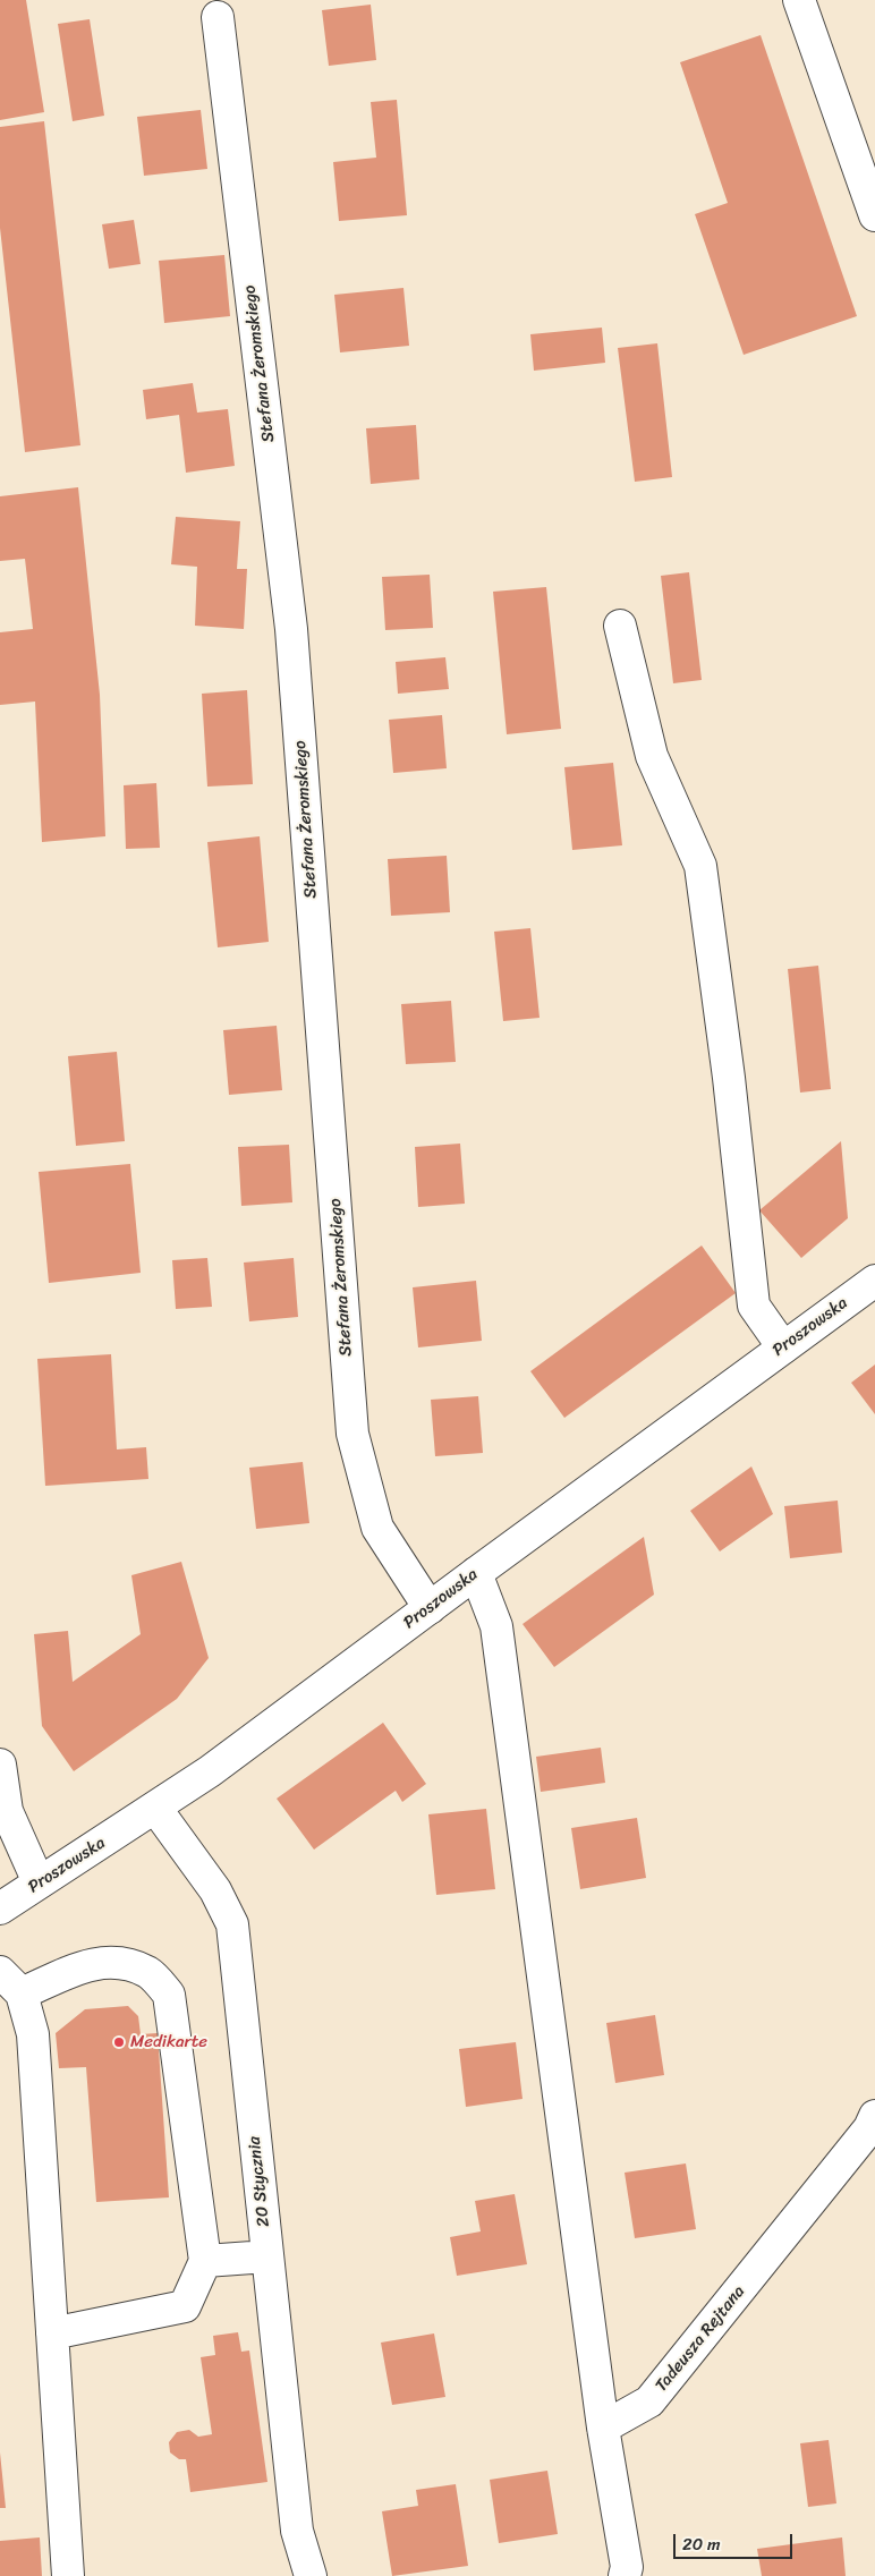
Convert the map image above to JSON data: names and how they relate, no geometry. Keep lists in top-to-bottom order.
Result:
{
  "streets": {
    "street": [
      "Stefana Żeromskiego",
      "Proszowska",
      "20 Stycznia",
      "Tadeusza Rejtana"
    ]
  },
  "crossings": [
    ["Stefana Żeromskiego", "Proszowska"],
    ["Proszowska", "20 Stycznia"]
  ],
  "places": ["Medikarte"],
  "scale_bar": "20 m"
}
